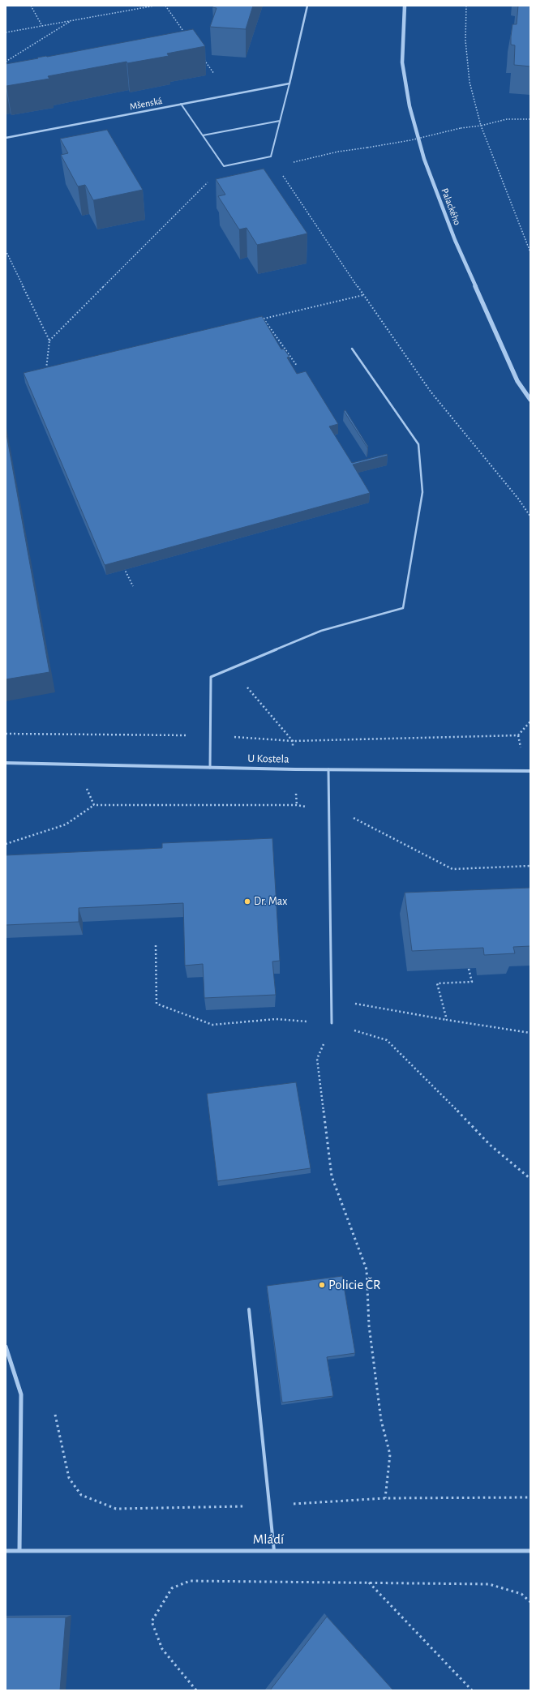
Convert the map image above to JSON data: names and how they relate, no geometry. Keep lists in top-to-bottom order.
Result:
{
  "streets": {
    "street": [
      "Mšenská",
      "Palackého",
      "U Kostela",
      "Mládí"
    ]
  },
  "places": ["Dr. Max", "Policie ČR"]
}
